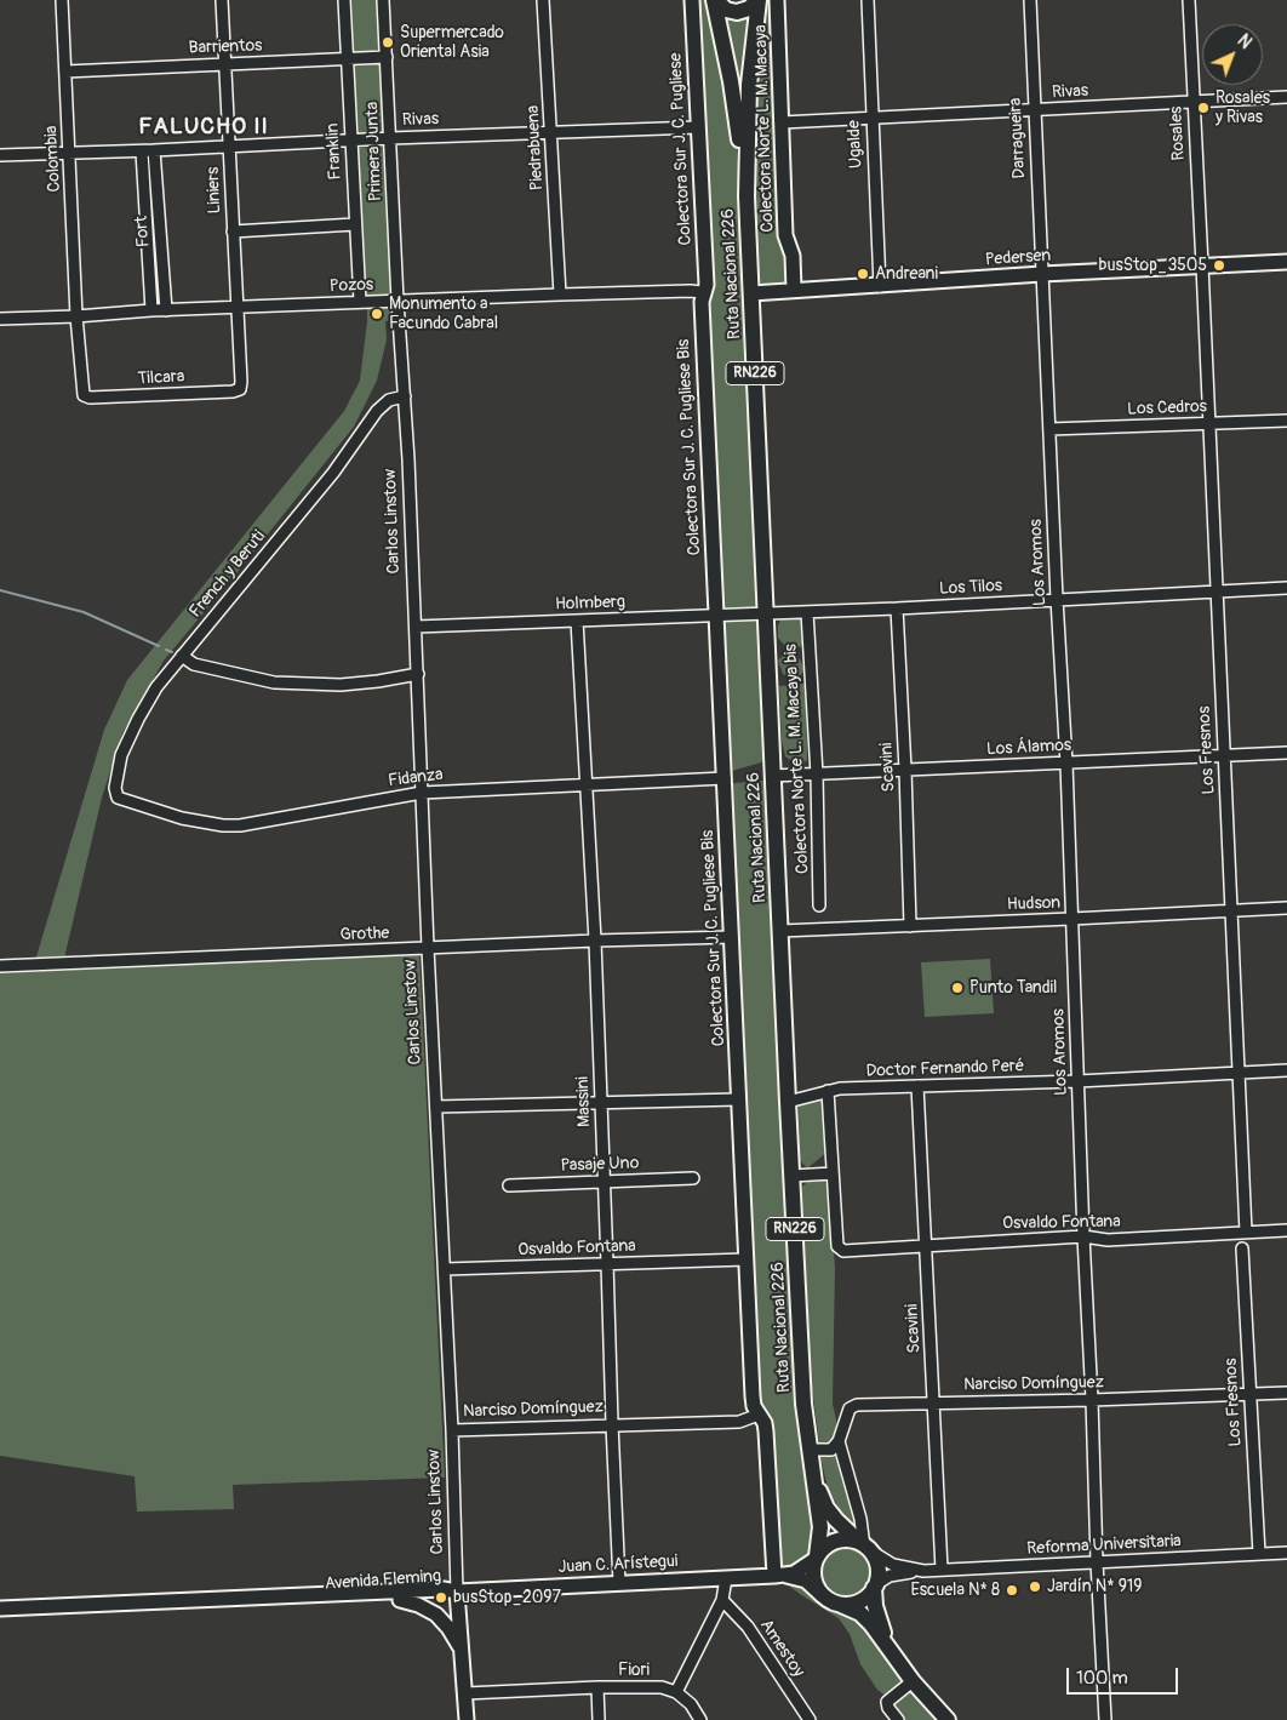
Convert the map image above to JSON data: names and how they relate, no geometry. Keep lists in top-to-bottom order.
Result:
{
  "streets": {
    "highway": ["Ruta Nacional 226", "RN226"],
    "main road": [
      "Colectora Norte L. M. Macaya",
      "Colectora Sur J. C. Pugliese",
      "Pedersen",
      "Colectora Sur J. C. Pugliese Bis",
      "Carlos Linstow",
      "Juan C. Arístegui",
      "Avenida Fleming"
    ],
    "street": [
      "Barrientos",
      "Rivas",
      "Rosales",
      "Darragueira",
      "Ugalde",
      "Piedrabuena",
      "Franklin",
      "Primera Junta",
      "Colombia",
      "Liniers",
      "Fort",
      "Pozos",
      "Tilcara",
      "Los Cedros",
      "Los Aromos",
      "French y Beruti",
      "Los Tilos",
      "Holmberg",
      "Los Álamos",
      "Los Fresnos",
      "Colectora Norte L. M. Macaya bis",
      "Scavini",
      "Fidanza",
      "Hudson",
      "Grothe",
      "Doctor Fernando Peré",
      "Massini",
      "Pasaje Uno",
      "Osvaldo Fontana",
      "Narciso Domínguez",
      "Reforma Universitaria",
      "Amestoy",
      "Fiori"
    ]
  },
  "crossings": [
    ["Barrientos", "Franklin"],
    ["Barrientos", "Primera Junta"],
    ["Barrientos", "Colombia"],
    ["Barrientos", "Liniers"],
    ["Rivas", "Colectora Norte L. M. Macaya"],
    ["Rivas", "Rosales"],
    ["Rivas", "Darragueira"],
    ["Rivas", "Ugalde"],
    ["Rivas", "Piedrabuena"],
    ["Rivas", "Colectora Sur J. C. Pugliese"],
    ["Rivas", "Franklin"],
    ["Rivas", "Primera Junta"],
    ["Rivas", "Colombia"],
    ["Rivas", "Liniers"],
    ["Rivas", "Fort"],
    ["Colectora Norte L. M. Macaya", "Pedersen"],
    ["Rosales", "Pedersen"],
    ["Rosales", "Los Fresnos"],
    ["Darragueira", "Pedersen"],
    ["Darragueira", "Los Aromos"],
    ["Ugalde", "Pedersen"],
    ["Piedrabuena", "Pozos"],
    ["Colectora Sur J. C. Pugliese", "Pozos"],
    ["Colectora Sur J. C. Pugliese", "Colectora Sur J. C. Pugliese Bis"],
    ["Franklin", "Pozos"],
    ["Primera Junta", "Pozos"],
    ["Primera Junta", "Carlos Linstow"],
    ["Colombia", "Pozos"],
    ["Colombia", "Tilcara"],
    ["Liniers", "Pozos"],
    ["Liniers", "Tilcara"],
    ["Fort", "Pozos"],
    ["Pedersen", "Ruta Nacional 226"],
    ["Pedersen", "Los Aromos"],
    ["Pedersen", "Los Fresnos"],
    ["Ruta Nacional 226", "Los Tilos"],
    ["Ruta Nacional 226", "Holmberg"],
    ["Ruta Nacional 226", "Los Álamos"],
    ["Ruta Nacional 226", "Hudson"],
    ["Ruta Nacional 226", "Doctor Fernando Peré"],
    ["Ruta Nacional 226", "Reforma Universitaria"],
    ["Ruta Nacional 226", "Juan C. Arístegui"],
    ["Pozos", "Colectora Sur J. C. Pugliese Bis"],
    ["Pozos", "Carlos Linstow"],
    ["Los Cedros", "Los Aromos"],
    ["Los Cedros", "Los Fresnos"],
    ["Colectora Sur J. C. Pugliese Bis", "Holmberg"],
    ["Colectora Sur J. C. Pugliese Bis", "Fidanza"],
    ["Colectora Sur J. C. Pugliese Bis", "Grothe"],
    ["Colectora Sur J. C. Pugliese Bis", "Osvaldo Fontana"],
    ["Colectora Sur J. C. Pugliese Bis", "Narciso Domínguez"],
    ["Colectora Sur J. C. Pugliese Bis", "Juan C. Arístegui"],
    ["Carlos Linstow", "French y Beruti"],
    ["Carlos Linstow", "Holmberg"],
    ["Carlos Linstow", "Fidanza"],
    ["Carlos Linstow", "Grothe"],
    ["Carlos Linstow", "Osvaldo Fontana"],
    ["Carlos Linstow", "Narciso Domínguez"],
    ["Carlos Linstow", "Juan C. Arístegui"],
    ["Carlos Linstow", "Avenida Fleming"],
    ["Carlos Linstow", "Fiori"],
    ["Los Aromos", "Los Tilos"],
    ["Los Aromos", "Los Álamos"],
    ["Los Aromos", "Hudson"],
    ["Los Aromos", "Doctor Fernando Peré"],
    ["Los Aromos", "Osvaldo Fontana"],
    ["Los Aromos", "Narciso Domínguez"],
    ["Los Aromos", "Reforma Universitaria"],
    ["French y Beruti", "Fidanza"],
    ["Los Tilos", "Holmberg"],
    ["Los Tilos", "Los Fresnos"],
    ["Los Tilos", "Colectora Norte L. M. Macaya bis"],
    ["Los Tilos", "Scavini"],
    ["Holmberg", "Massini"],
    ["Los Álamos", "Los Fresnos"],
    ["Los Álamos", "Colectora Norte L. M. Macaya bis"],
    ["Los Álamos", "Scavini"],
    ["Los Fresnos", "Hudson"],
    ["Los Fresnos", "Doctor Fernando Peré"],
    ["Los Fresnos", "Osvaldo Fontana"],
    ["Los Fresnos", "Narciso Domínguez"],
    ["Los Fresnos", "Reforma Universitaria"],
    ["Scavini", "Hudson"],
    ["Scavini", "Doctor Fernando Peré"],
    ["Scavini", "Osvaldo Fontana"],
    ["Scavini", "Narciso Domínguez"],
    ["Scavini", "Reforma Universitaria"],
    ["Fidanza", "Massini"],
    ["Grothe", "Massini"],
    ["Massini", "Pasaje Uno"],
    ["Massini", "Osvaldo Fontana"],
    ["Massini", "Narciso Domínguez"],
    ["Massini", "Juan C. Arístegui"],
    ["Reforma Universitaria", "Juan C. Arístegui"],
    ["Juan C. Arístegui", "Avenida Fleming"]
  ],
  "districts": ["FALUCHO II"],
  "places": [
    "Supermercado Oriental Asia",
    "Rosales y Rivas",
    "busStop_3505",
    "Andreani",
    "Monumento a Facundo Cabral",
    "Punto Tandil",
    "Jardín N* 919",
    "Escuela N* 8",
    "busStop_2097"
  ],
  "scale_bar": "100 m",
  "north": "top right"
}
